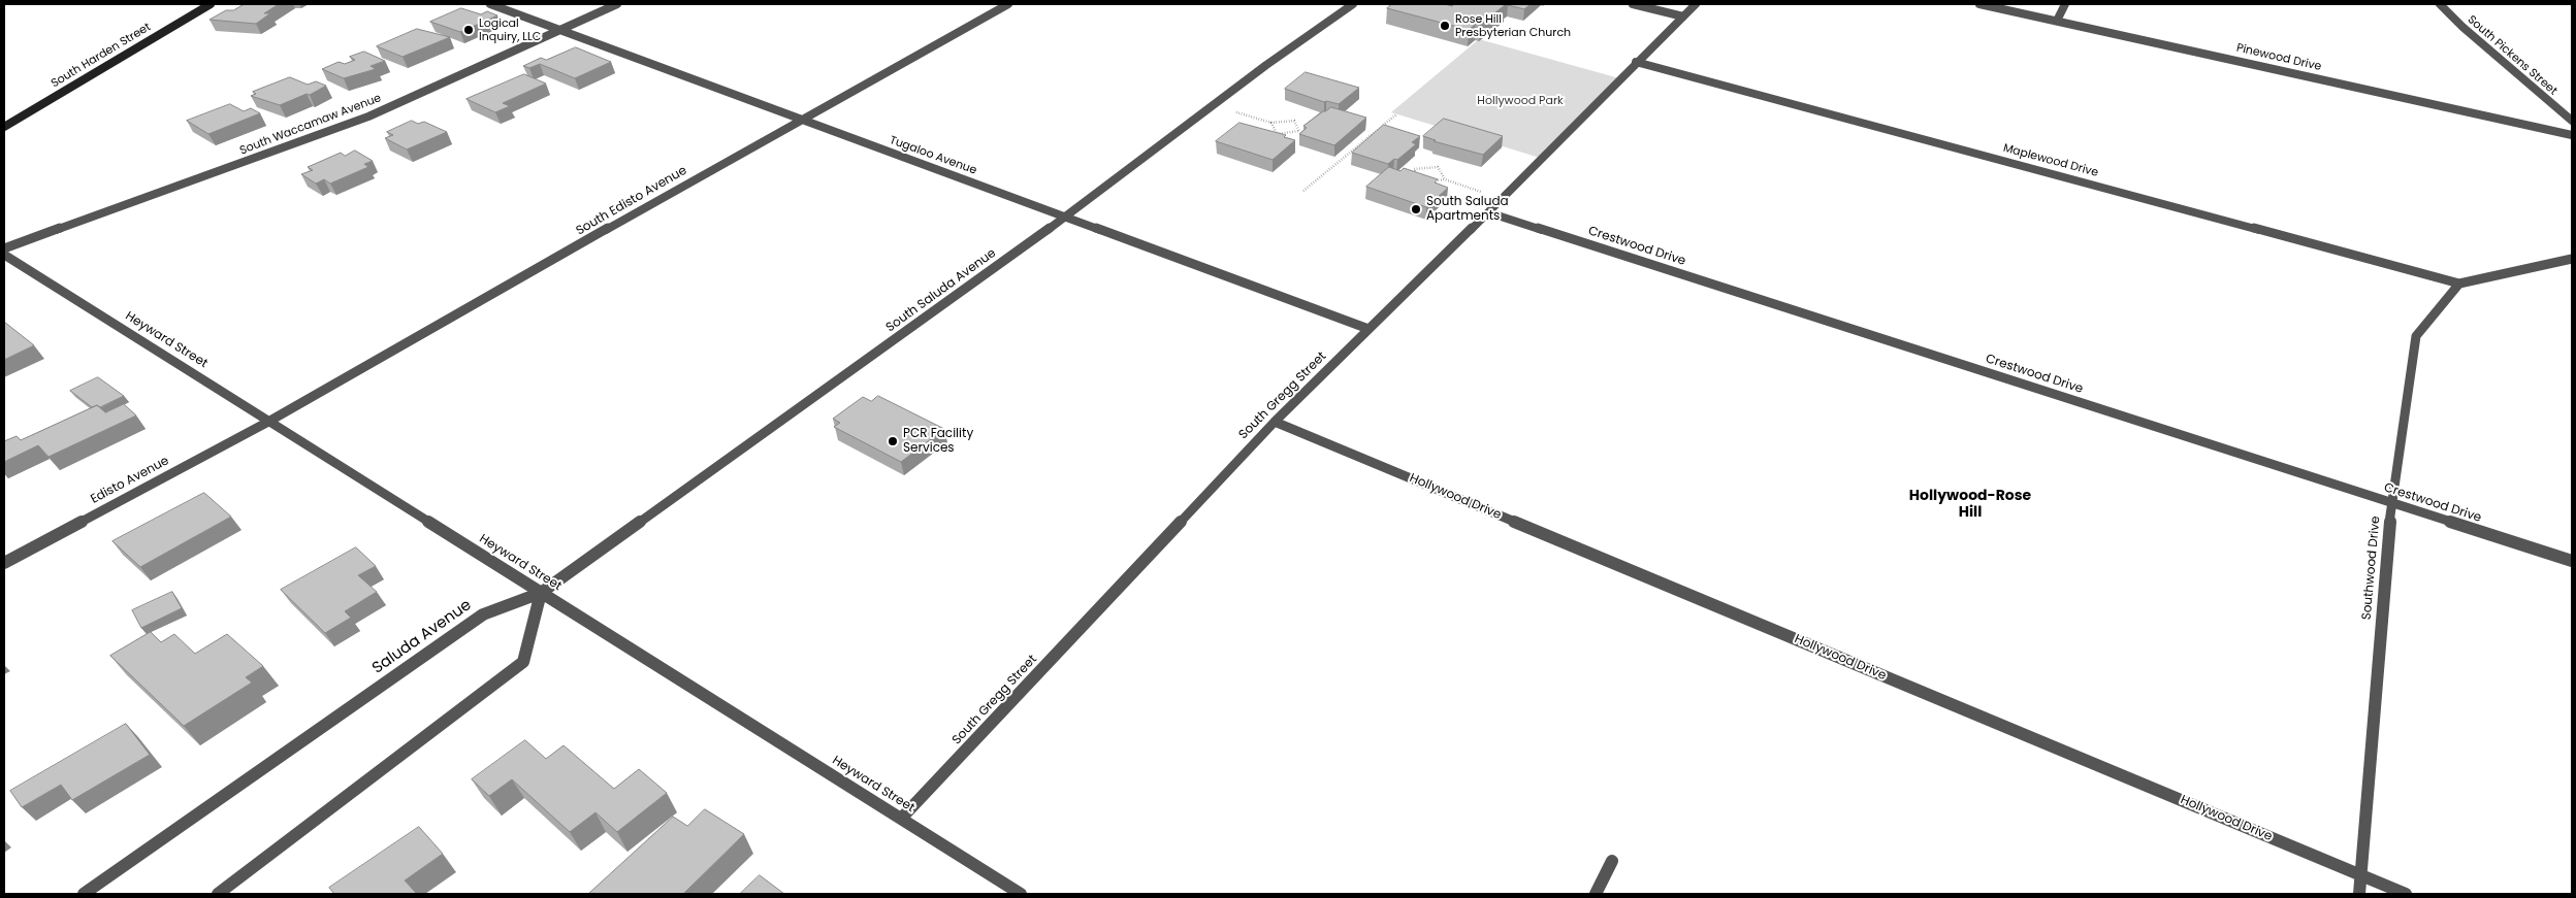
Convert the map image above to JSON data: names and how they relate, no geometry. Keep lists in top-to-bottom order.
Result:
{
  "streets": {
    "main road": ["South Harden Street"],
    "street": [
      "South Pickens Street",
      "Pinewood Drive",
      "South Waccamaw Avenue",
      "Tugaloo Avenue",
      "Maplewood Drive",
      "South Edisto Avenue",
      "Crestwood Drive",
      "South Saluda Avenue",
      "Heyward Street",
      "South Gregg Street",
      "Edisto Avenue",
      "Hollywood Drive",
      "Southwood Drive",
      "Saluda Avenue"
    ]
  },
  "crossings": [
    ["South Waccamaw Avenue", "Tugaloo Avenue"],
    ["Tugaloo Avenue", "South Edisto Avenue"],
    ["Tugaloo Avenue", "South Saluda Avenue"],
    ["Tugaloo Avenue", "South Gregg Street"],
    ["Maplewood Drive", "South Gregg Street"],
    ["Maplewood Drive", "Southwood Drive"],
    ["South Edisto Avenue", "Heyward Street"],
    ["South Edisto Avenue", "Edisto Avenue"],
    ["Crestwood Drive", "South Gregg Street"],
    ["Crestwood Drive", "Southwood Drive"],
    ["South Saluda Avenue", "Heyward Street"],
    ["South Saluda Avenue", "Saluda Avenue"],
    ["Heyward Street", "South Gregg Street"],
    ["Heyward Street", "Edisto Avenue"],
    ["Heyward Street", "Saluda Avenue"],
    ["South Gregg Street", "Hollywood Drive"],
    ["Hollywood Drive", "Southwood Drive"]
  ],
  "districts": ["Hollywood-Rose Hill"],
  "parks": ["Hollywood Park"],
  "places": [
    "Rose Hill Presbyterian Church",
    "Logical Inquiry, LLC",
    "South Saluda Apartments",
    "PCR Facility Services"
  ]
}
